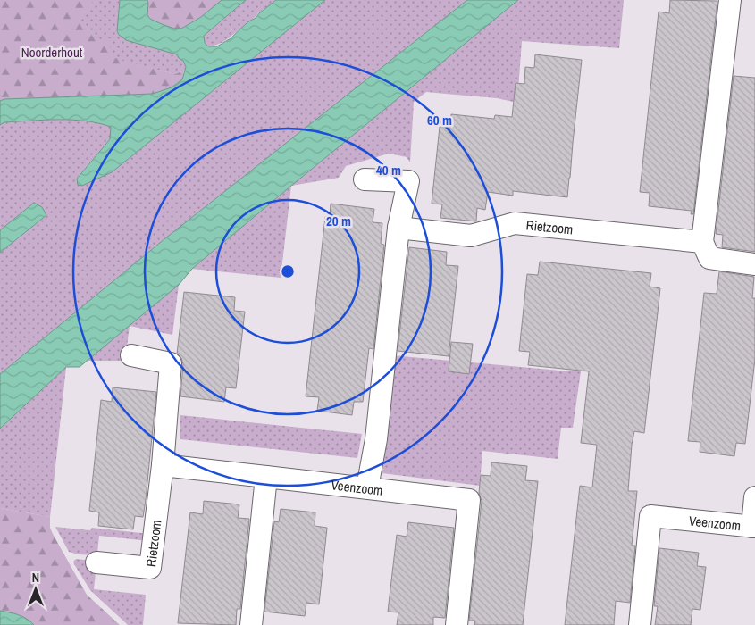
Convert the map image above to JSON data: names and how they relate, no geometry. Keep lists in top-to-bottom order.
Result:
{
  "streets": {
    "street": ["Rietzoom", "Veenzoom"]
  },
  "parks": ["Noorderhout"],
  "north": "top",
  "rings": ["60 m", "40 m", "20 m"]
}
